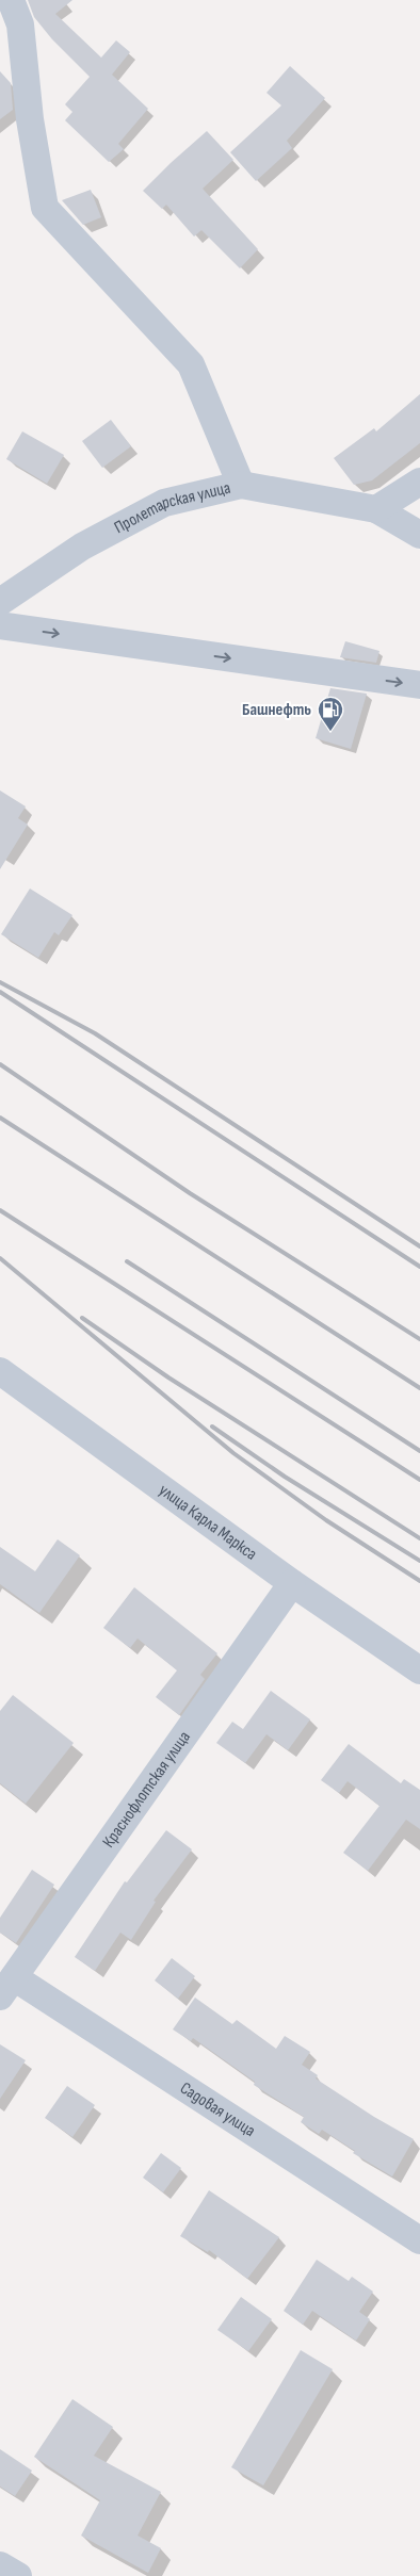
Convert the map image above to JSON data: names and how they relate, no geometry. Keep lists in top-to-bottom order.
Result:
{
  "streets": {
    "street": [
      "Пролетарская улица",
      "улица Карла Маркса",
      "Краснофлотская улица",
      "Садовая улица"
    ]
  },
  "crossings": [
    ["улица Карла Маркса", "Краснофлотская улица"],
    ["Краснофлотская улица", "Садовая улица"]
  ],
  "places": {
    "fuel station": ["Башнефть"]
  }
}
